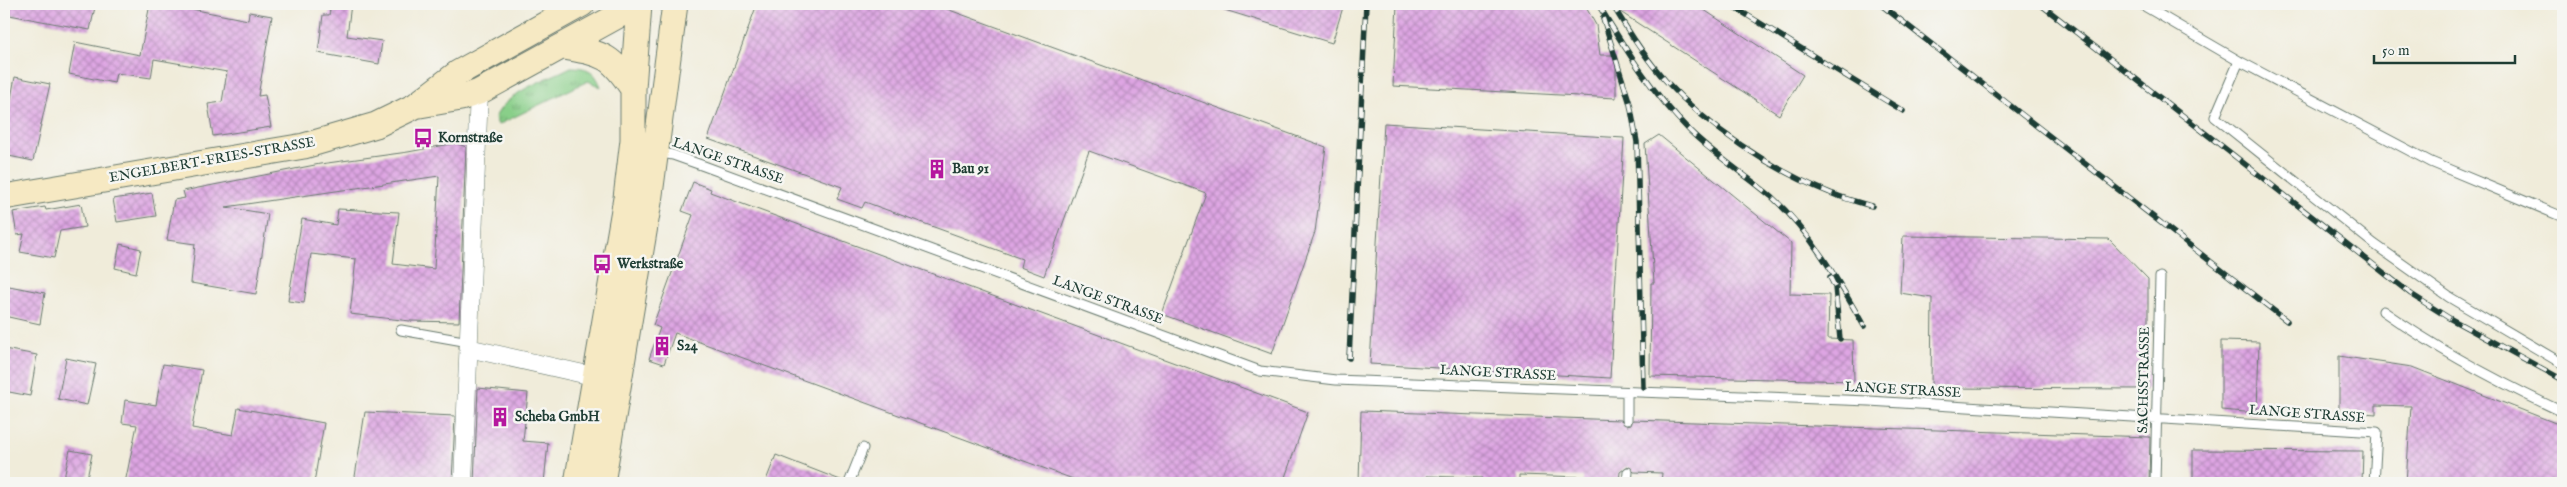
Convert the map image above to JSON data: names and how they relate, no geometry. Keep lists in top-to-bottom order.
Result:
{
  "streets": {
    "main road": ["ENGELBERT-FRIES-STRASSE"],
    "lane": ["LANGE STRASSE", "SACHSSTRASSE"]
  },
  "crossings": [
    ["LANGE STRASSE", "SACHSSTRASSE"]
  ],
  "places": {
    "bus stop": ["Kornstraße", "Werkstraße"],
    "building": ["Bau 91", "S24", "Scheba GmbH"]
  },
  "scale_bar": "50 m"
}
